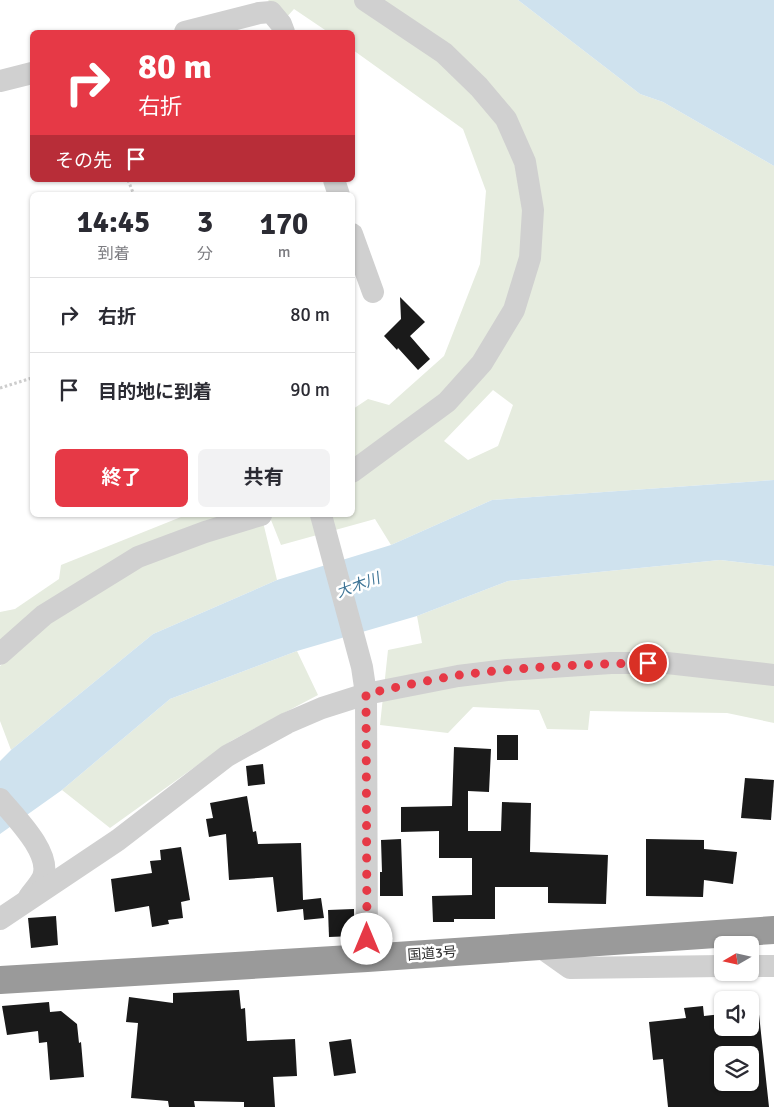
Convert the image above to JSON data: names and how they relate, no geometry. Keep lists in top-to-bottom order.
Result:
{
  "streets": {
    "highway": ["国道3号"]
  },
  "water": ["大木川"],
  "north": "left",
  "page": {
    "turn": ["80 m", "右折"],
    "then": "その先",
    "eta": [
      "14:45",
      "到着",
      "3",
      "分",
      "170",
      "m"
    ],
    "list": [
      {
        "name": "右折",
        "value": "80 m"
      },
      {
        "name": "目的地に到着",
        "value": "90 m"
      }
    ],
    "buttons": ["終了", "共有"]
  }
}
